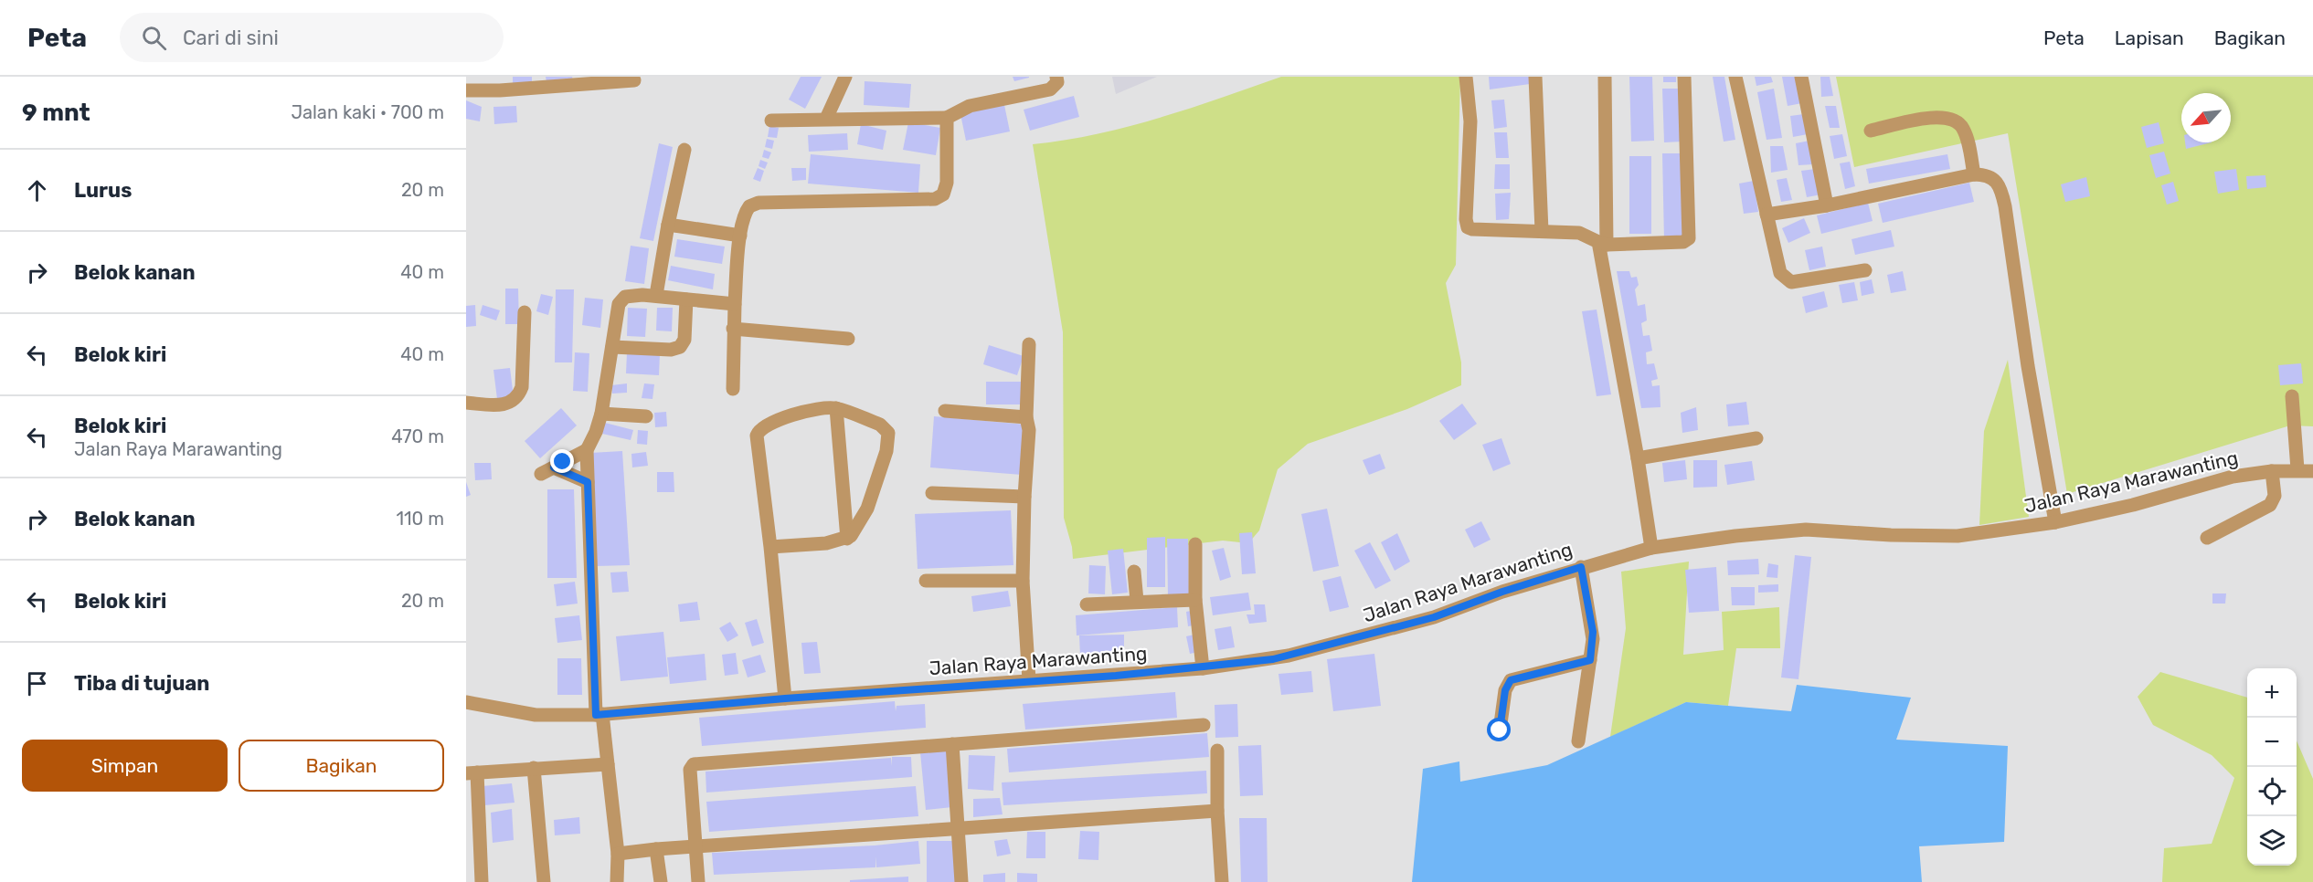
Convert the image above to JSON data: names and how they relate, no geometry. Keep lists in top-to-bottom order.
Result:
{
  "streets": {
    "street": ["Jalan Raya Marawanting"]
  },
  "north": "bottom left",
  "page": {
    "header": "Peta",
    "search": "Cari di sini",
    "nav": ["Peta", "Lapisan", "Bagikan"],
    "heading": ["9 mnt", "Jalan kaki · 700 m"],
    "list": [
      ["Lurus", "20 m"],
      ["Belok kanan", "40 m"],
      ["Belok kiri", "40 m"],
      ["Belok kiri", "Jalan Raya Marawanting", "470 m"],
      ["Belok kanan", "110 m"],
      ["Belok kiri", "20 m"],
      "Tiba di tujuan"
    ],
    "map_buttons": ["+", "−"],
    "buttons": ["Simpan", "Bagikan"]
  }
}
